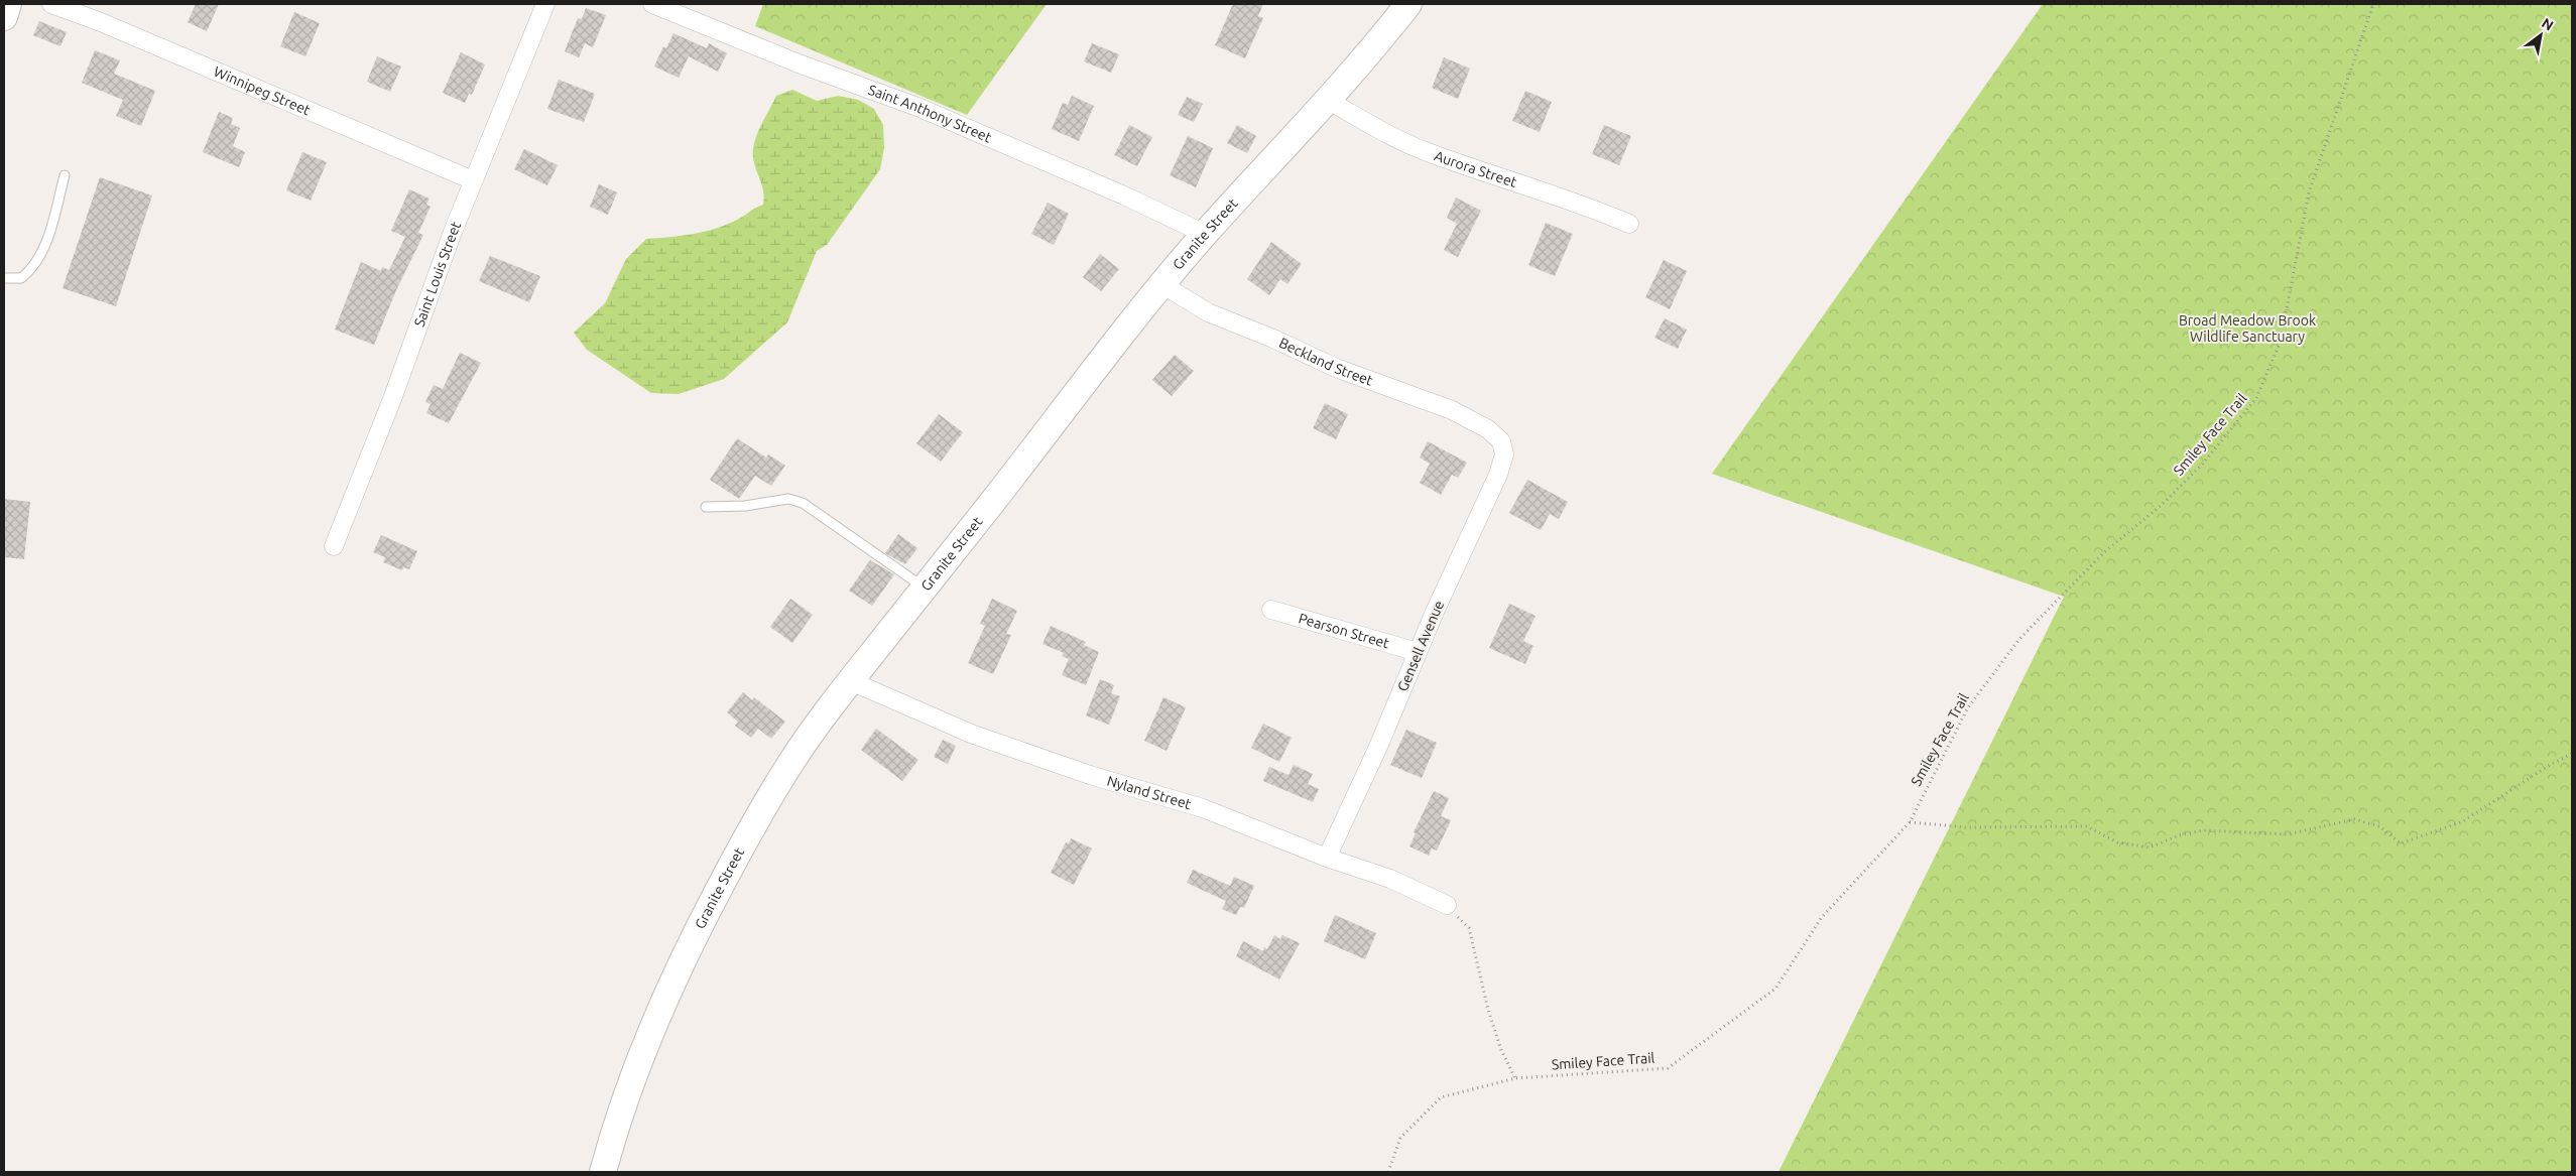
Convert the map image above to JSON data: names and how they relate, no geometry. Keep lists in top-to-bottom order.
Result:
{
  "streets": {
    "street": [
      "Winnipeg Street",
      "Saint Anthony Street",
      "Aurora Street",
      "Granite Street",
      "Saint Louis Street",
      "Beckland Street",
      "Pearson Street",
      "Gensell Avenue",
      "Nyland Street"
    ],
    "path": ["Smiley Face Trail"]
  },
  "crossings": [
    ["Winnipeg Street", "Saint Louis Street"],
    ["Saint Anthony Street", "Granite Street"],
    ["Aurora Street", "Granite Street"],
    ["Granite Street", "Beckland Street"],
    ["Granite Street", "Nyland Street"],
    ["Beckland Street", "Gensell Avenue"],
    ["Pearson Street", "Gensell Avenue"],
    ["Gensell Avenue", "Nyland Street"]
  ],
  "parks": ["Broad Meadow Brook Wildlife Sanctuary"],
  "north": "top right"
}
